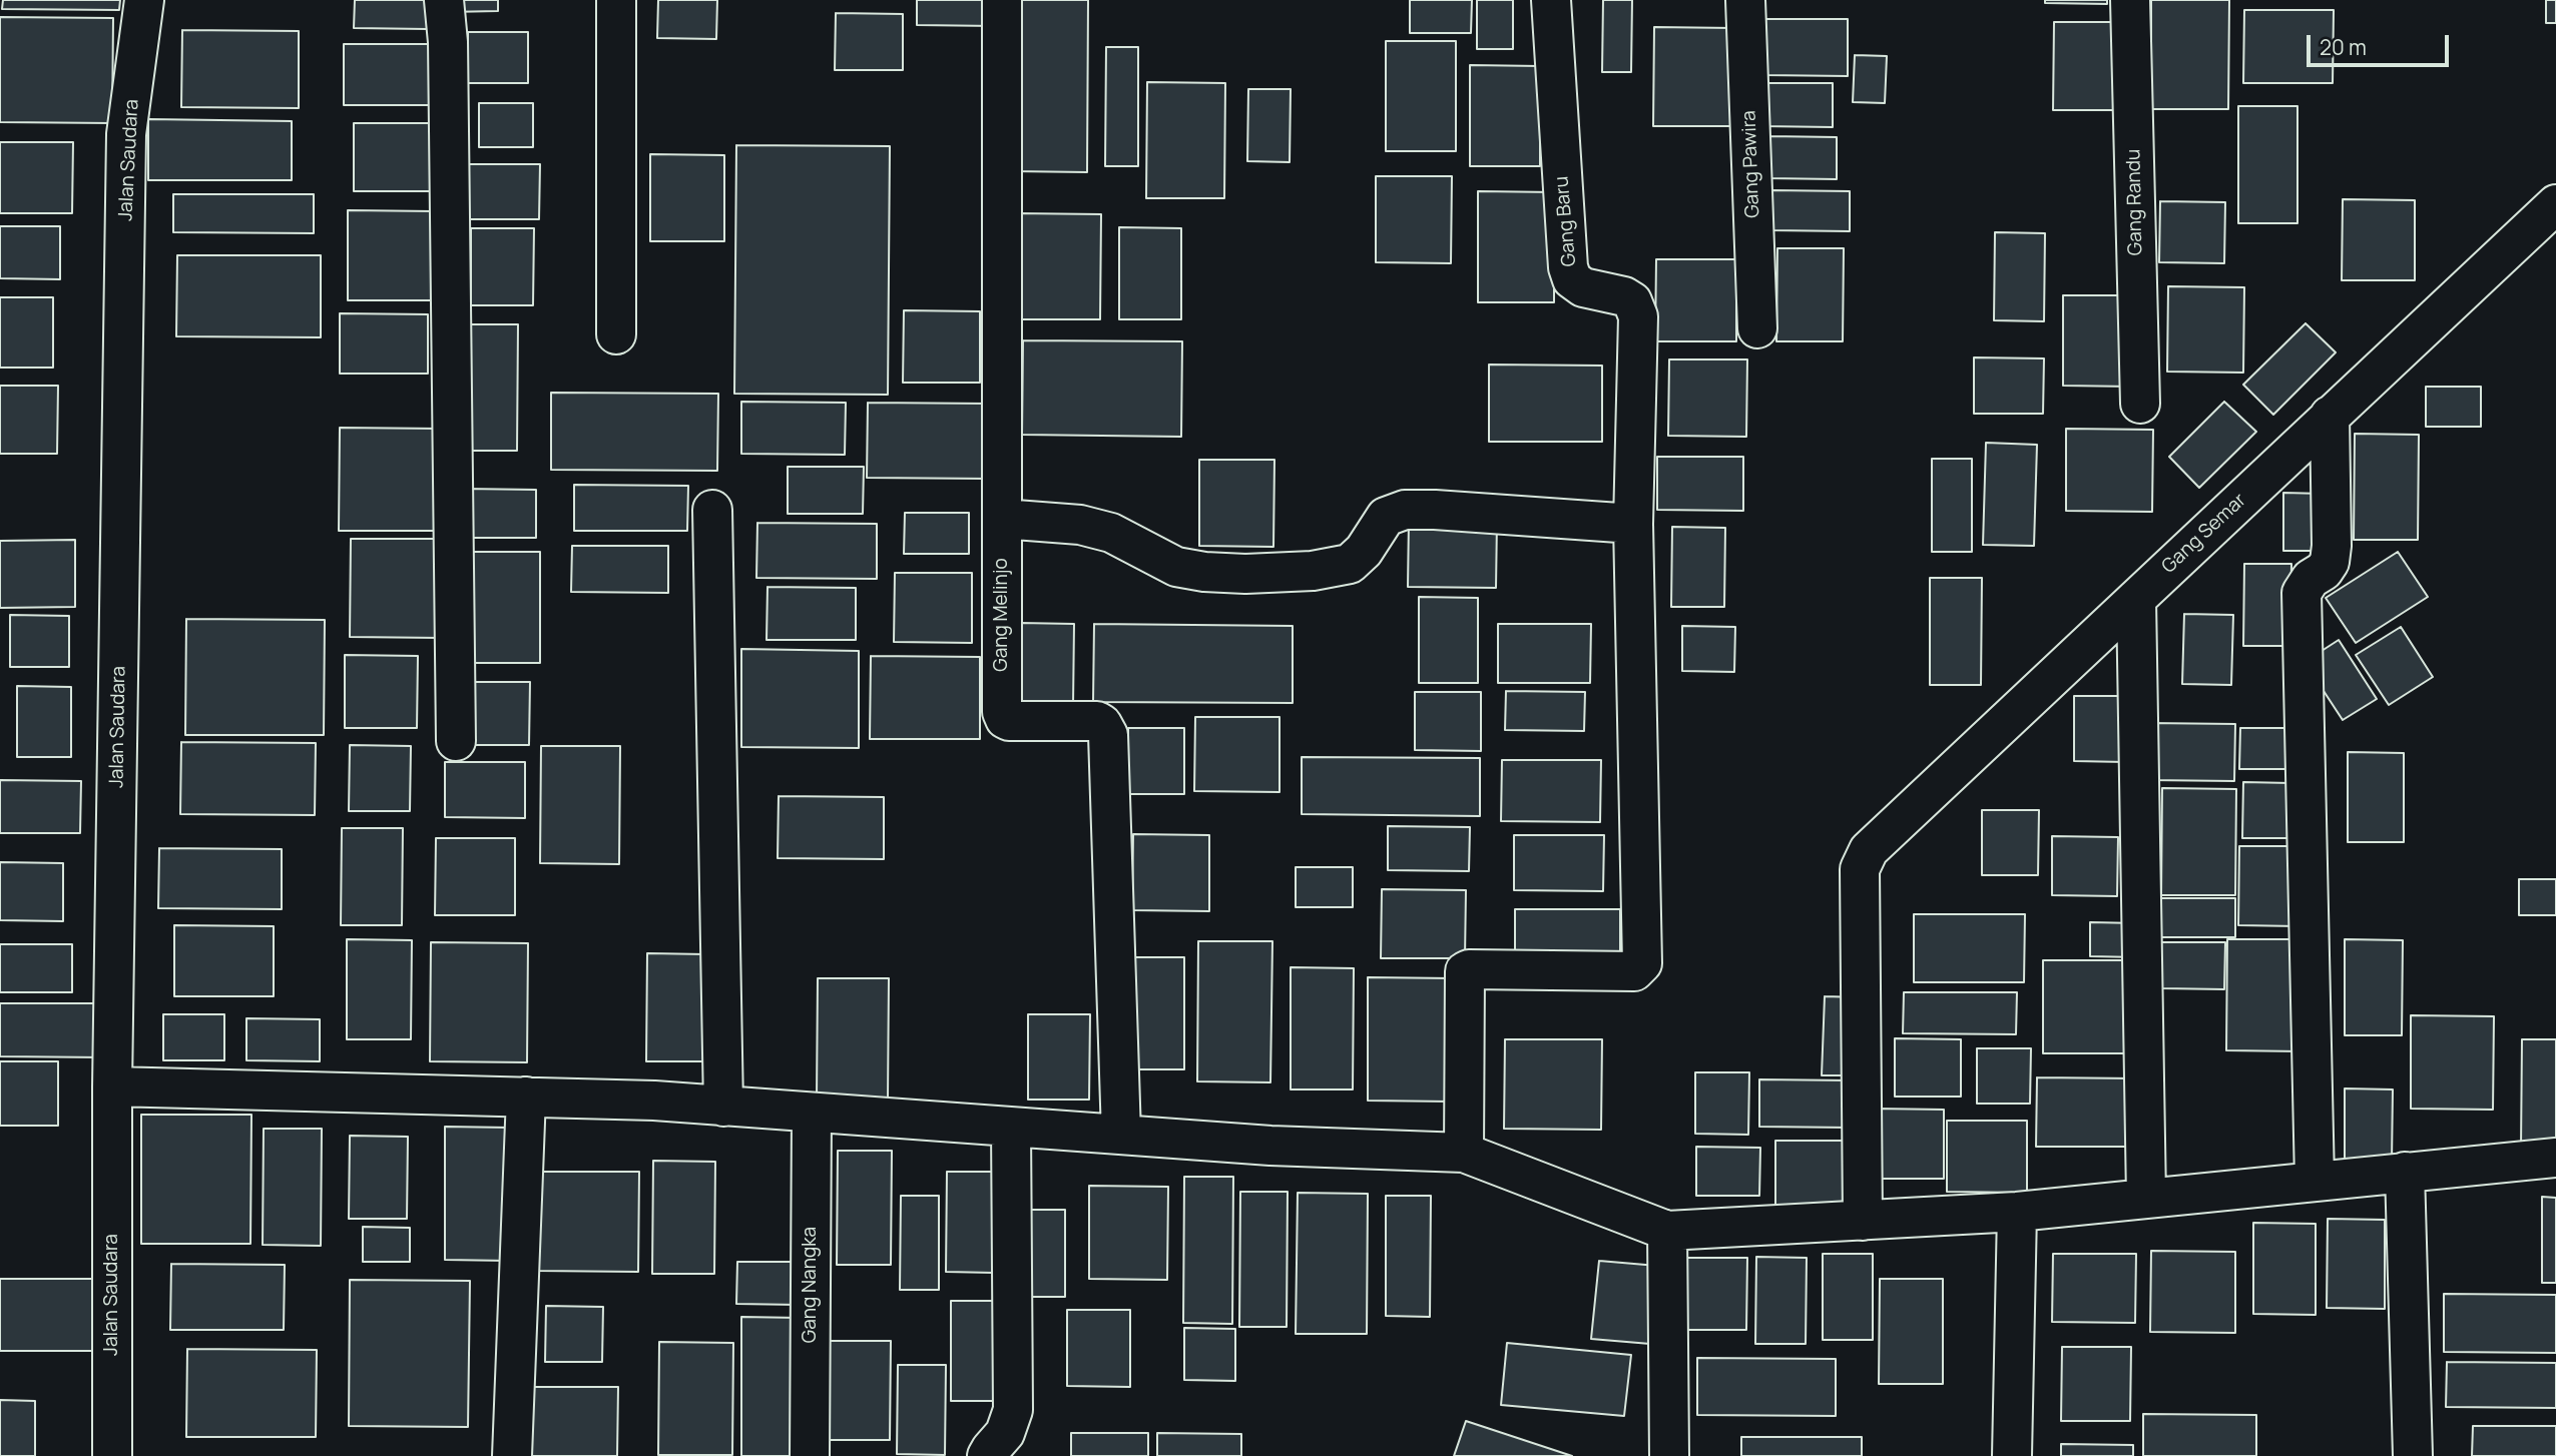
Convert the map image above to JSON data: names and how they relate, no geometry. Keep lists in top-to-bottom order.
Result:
{
  "streets": {
    "street": [
      "Jalan Saudara",
      "Gang Pawira",
      "Gang Randu",
      "Gang Baru",
      "Gang Semar",
      "Gang Melinjo",
      "Gang Nangka"
    ]
  },
  "scale_bar": "20 m"
}
